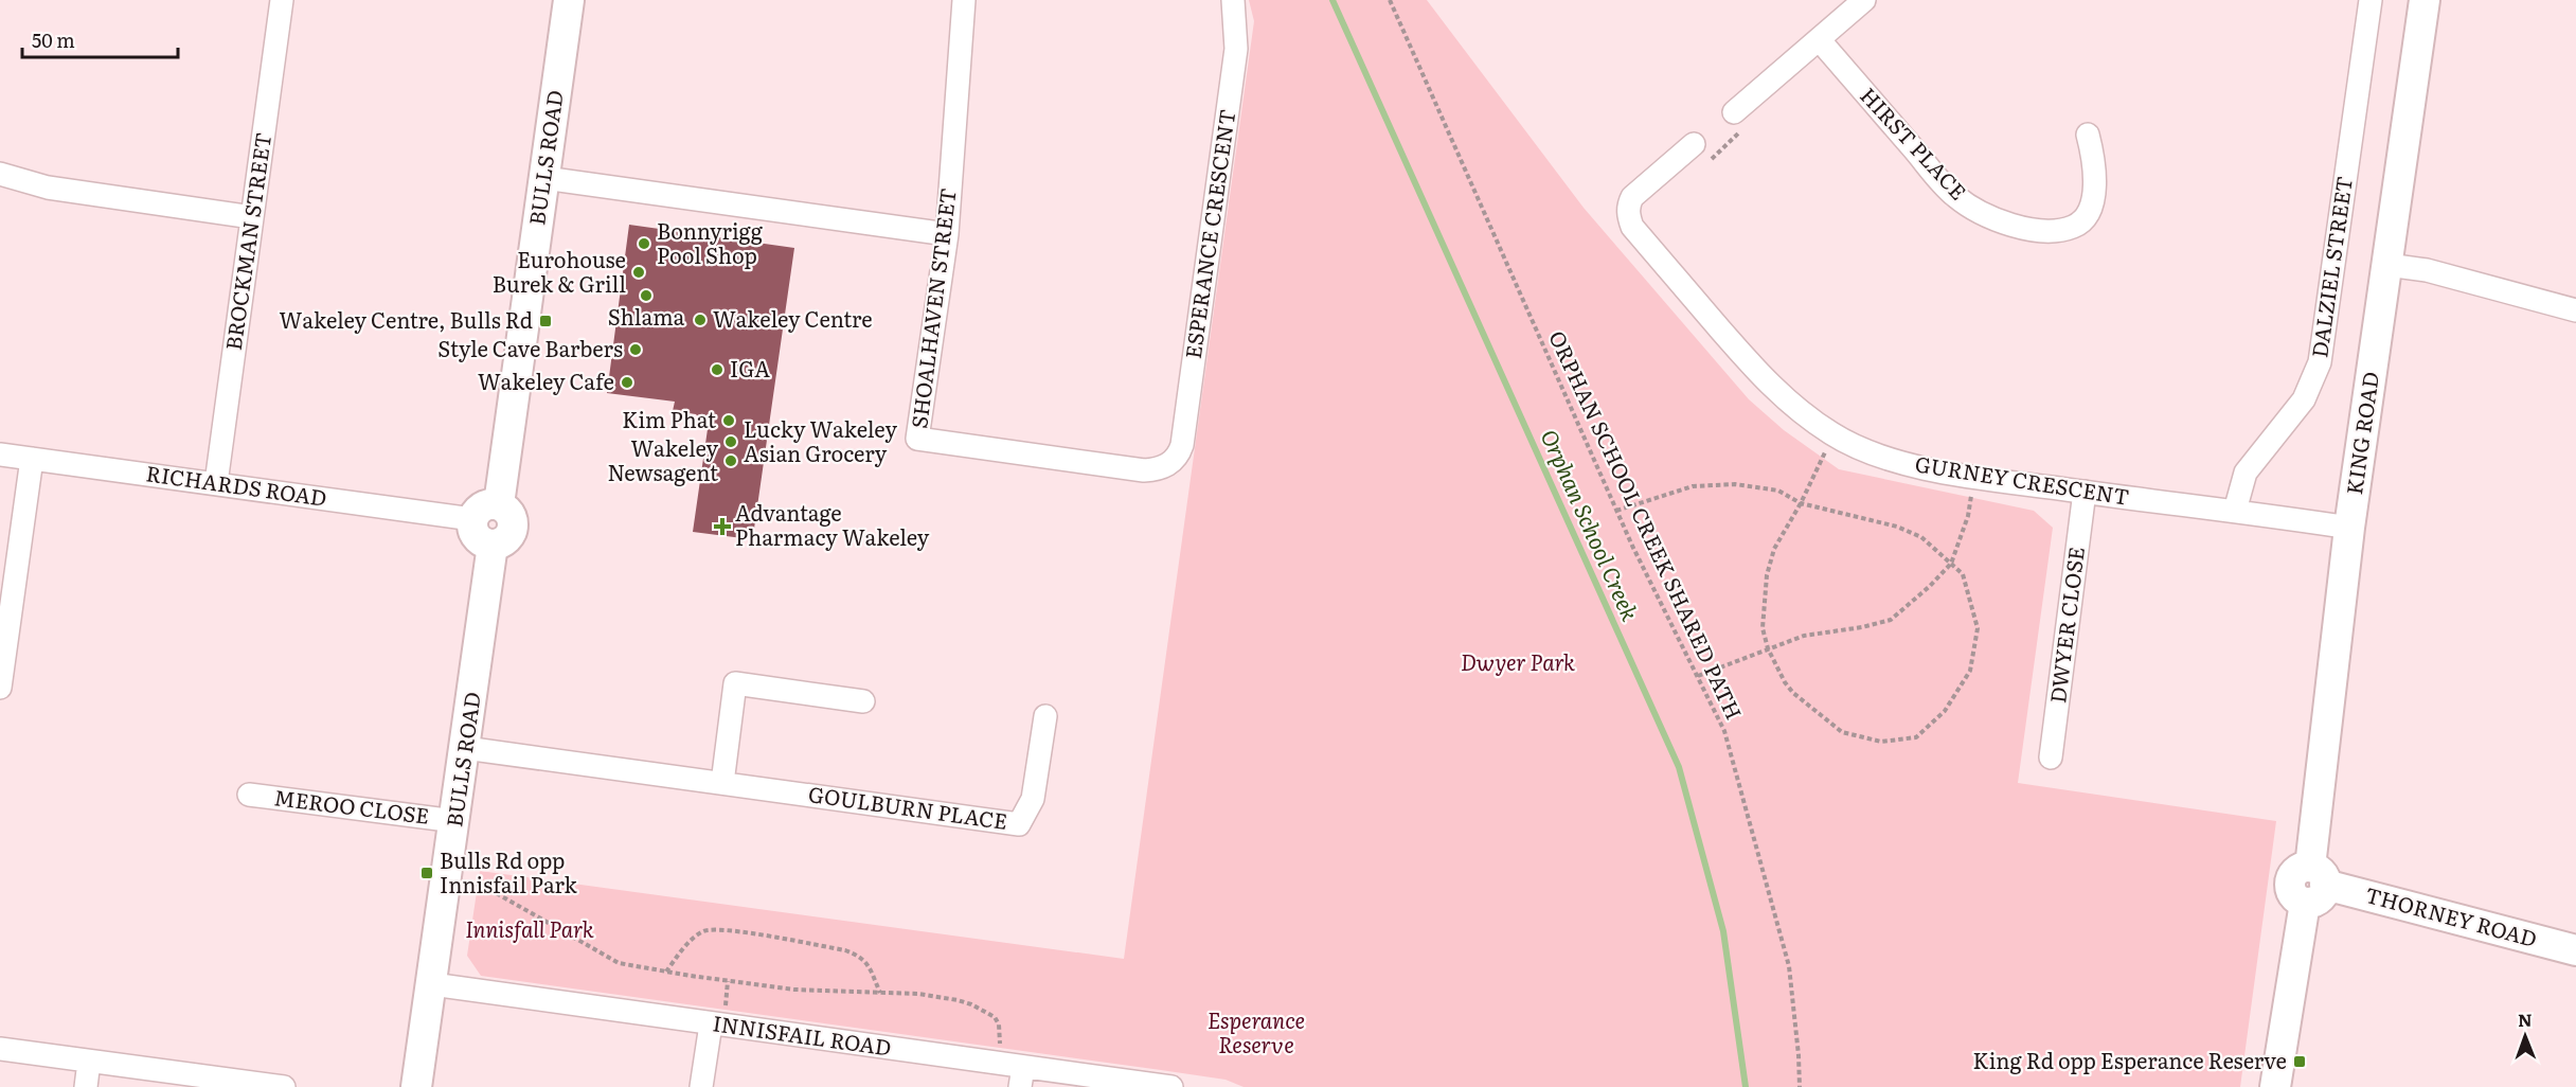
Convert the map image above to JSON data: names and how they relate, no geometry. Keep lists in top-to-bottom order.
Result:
{
  "streets": {
    "street": [
      "HIRST PLACE",
      "BULLS ROAD",
      "ESPERANCE CRESCENT",
      "BROCKMAN STREET",
      "DALZIEL STREET",
      "SHOALHAVEN STREET",
      "KING ROAD",
      "GURNEY CRESCENT",
      "RICHARDS ROAD",
      "DWYER CLOSE",
      "MEROO CLOSE",
      "GOULBURN PLACE",
      "THORNEY ROAD",
      "INNISFAIL ROAD"
    ],
    "path": ["ORPHAN SCHOOL CREEK SHARED PATH"]
  },
  "crossings": [
    ["BULLS ROAD", "RICHARDS ROAD"],
    ["BULLS ROAD", "MEROO CLOSE"],
    ["BULLS ROAD", "GOULBURN PLACE"],
    ["BULLS ROAD", "INNISFAIL ROAD"],
    ["ESPERANCE CRESCENT", "SHOALHAVEN STREET"],
    ["BROCKMAN STREET", "RICHARDS ROAD"],
    ["DALZIEL STREET", "GURNEY CRESCENT"],
    ["KING ROAD", "GURNEY CRESCENT"],
    ["KING ROAD", "THORNEY ROAD"],
    ["GURNEY CRESCENT", "DWYER CLOSE"]
  ],
  "water": ["Orphan School Creek"],
  "parks": ["Dwyer Park", "Innisfall Park", "Esperance Reserve"],
  "places": {
    "other": [
      "Bonnyrigg Pool Shop",
      "Eurohouse Burek & Grill",
      "Shlama",
      "Wakeley Centre",
      "Style Cave Barbers",
      "IGA",
      "Wakeley Cafe",
      "Kim Phat",
      "Lucky Wakeley Asian Grocery",
      "Wakeley Newsagent"
    ],
    "transit": ["Wakeley Centre, Bulls Rd", "Bulls Rd opp Innisfail Park", "King Rd opp Esperance Reserve"],
    "health": ["Advantage Pharmacy Wakeley"]
  },
  "scale_bar": "50 m",
  "north": "top"
}
